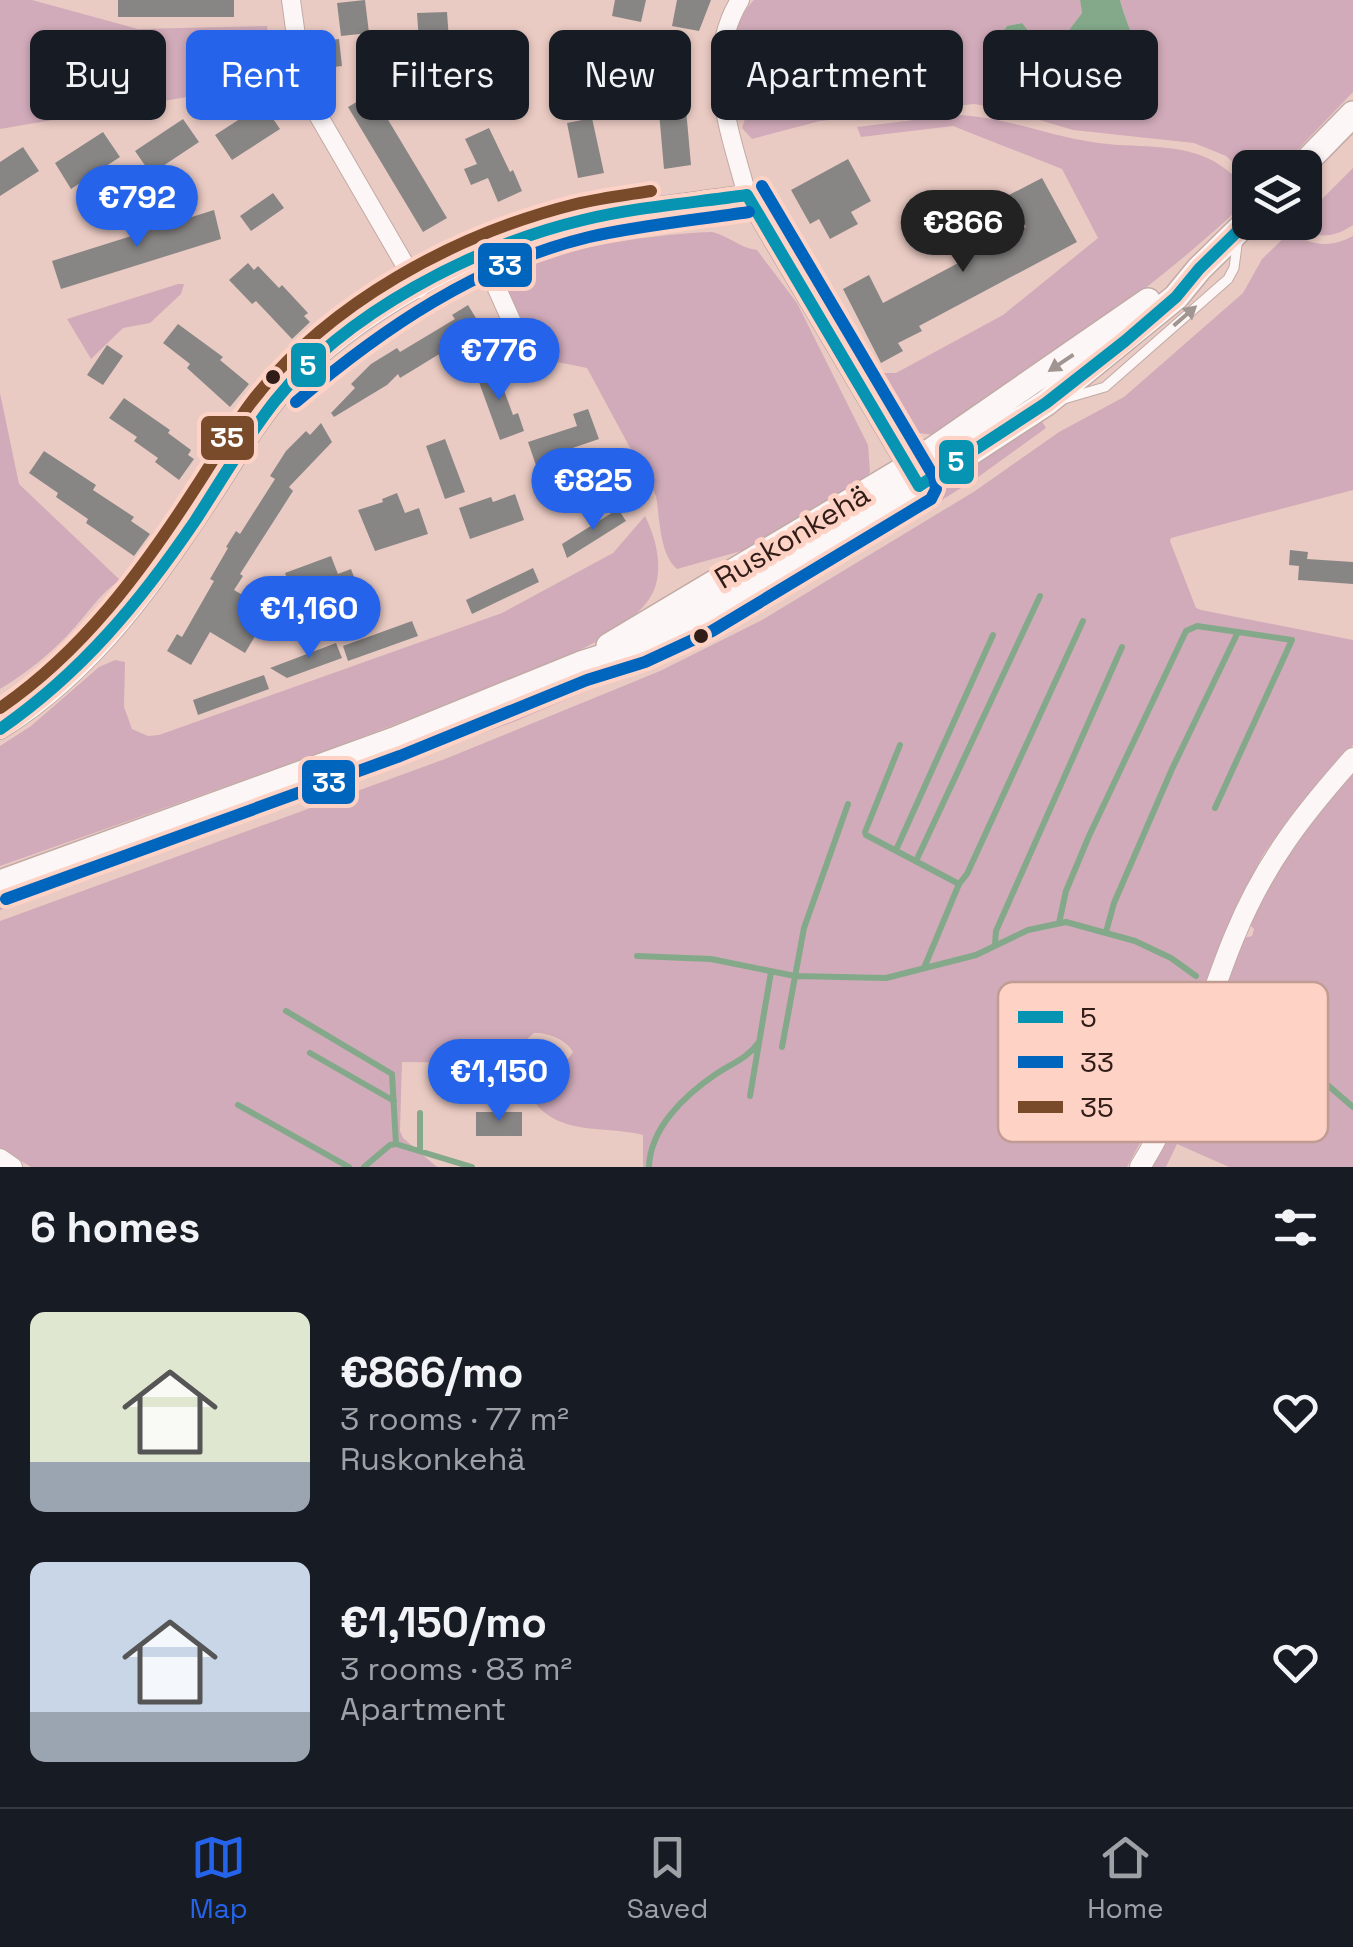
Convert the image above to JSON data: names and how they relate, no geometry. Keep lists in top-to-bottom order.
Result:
{
  "streets": {
    "main road": ["Ruskonkehä"]
  },
  "lines": ["transit line 33", "transit line 35", "transit line 5"],
  "legend": ["5", "33", "35"],
  "page": {
    "chip": [
      "Buy",
      "Rent",
      "Filters",
      "New",
      "Apartment",
      "House"
    ],
    "price": [
      "€792",
      "€866",
      "€776",
      "€825",
      "€1,160",
      "€1,150"
    ],
    "heading": "6 homes",
    "list": [
      {
        "name": "€866/mo",
        "note": "3 rooms · 77 m² · Ruskonkehä"
      },
      {
        "name": "€1,150/mo",
        "note": "3 rooms · 83 m² · Apartment"
      }
    ],
    "tabs": ["Map", "Saved", "Home"]
  }
}
